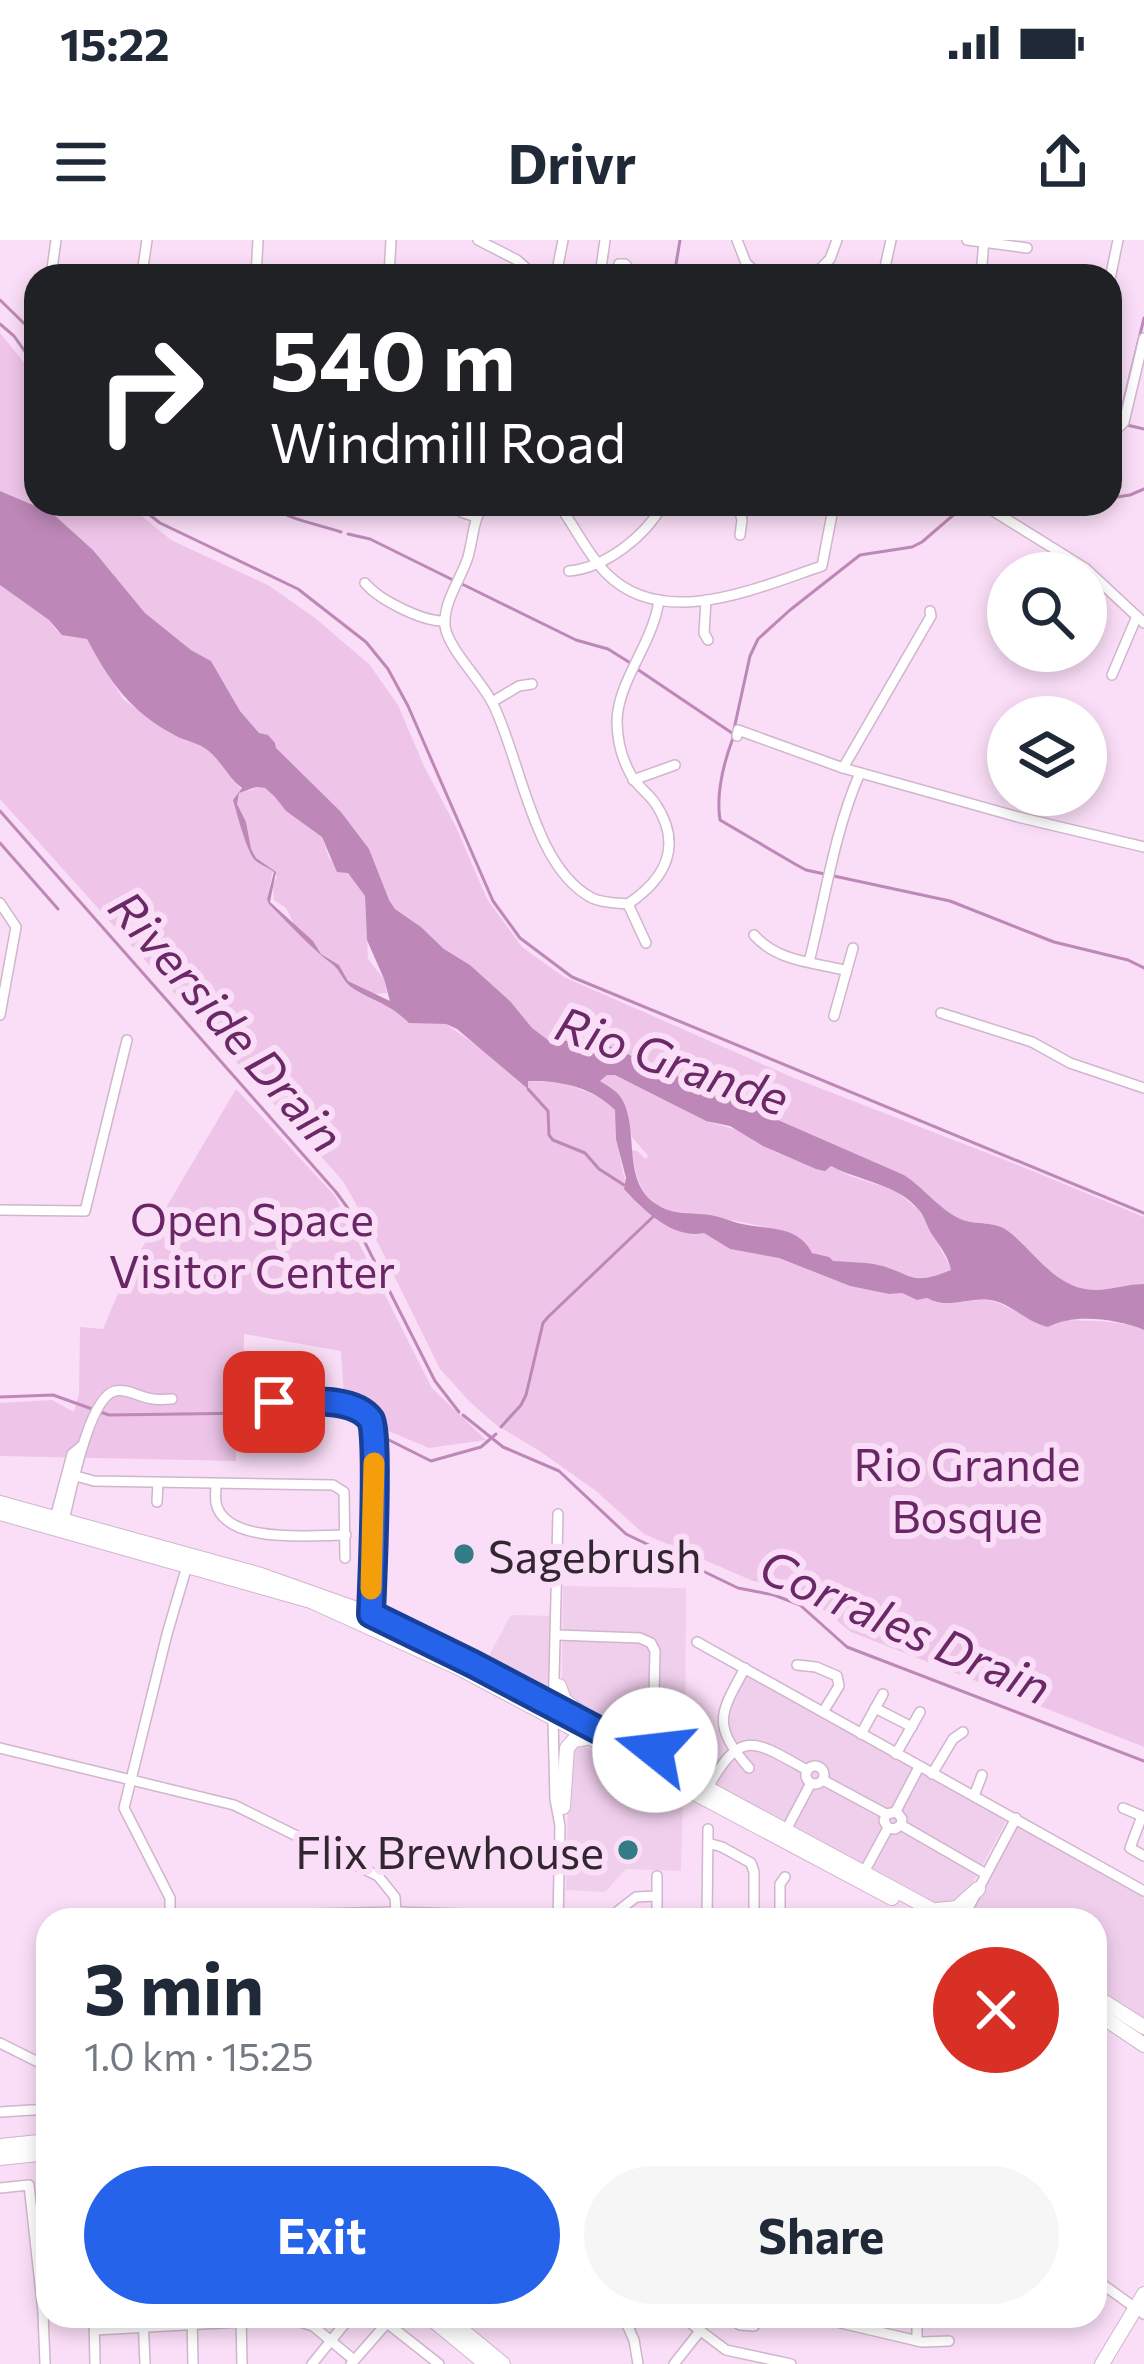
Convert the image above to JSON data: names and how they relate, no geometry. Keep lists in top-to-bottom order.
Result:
{
  "water": ["Riverside Drain", "Rio Grande", "Corrales Drain"],
  "parks": ["Open Space Visitor Center", "Rio Grande Bosque"],
  "places": ["Sagebrush", "Flix Brewhouse"],
  "page": {
    "status": "15:22",
    "header": "Drivr",
    "turn": ["540 m", "Windmill Road"],
    "heading": ["3 min", "1.0 km · 15:25"],
    "buttons": ["Exit", "Share"]
  }
}
